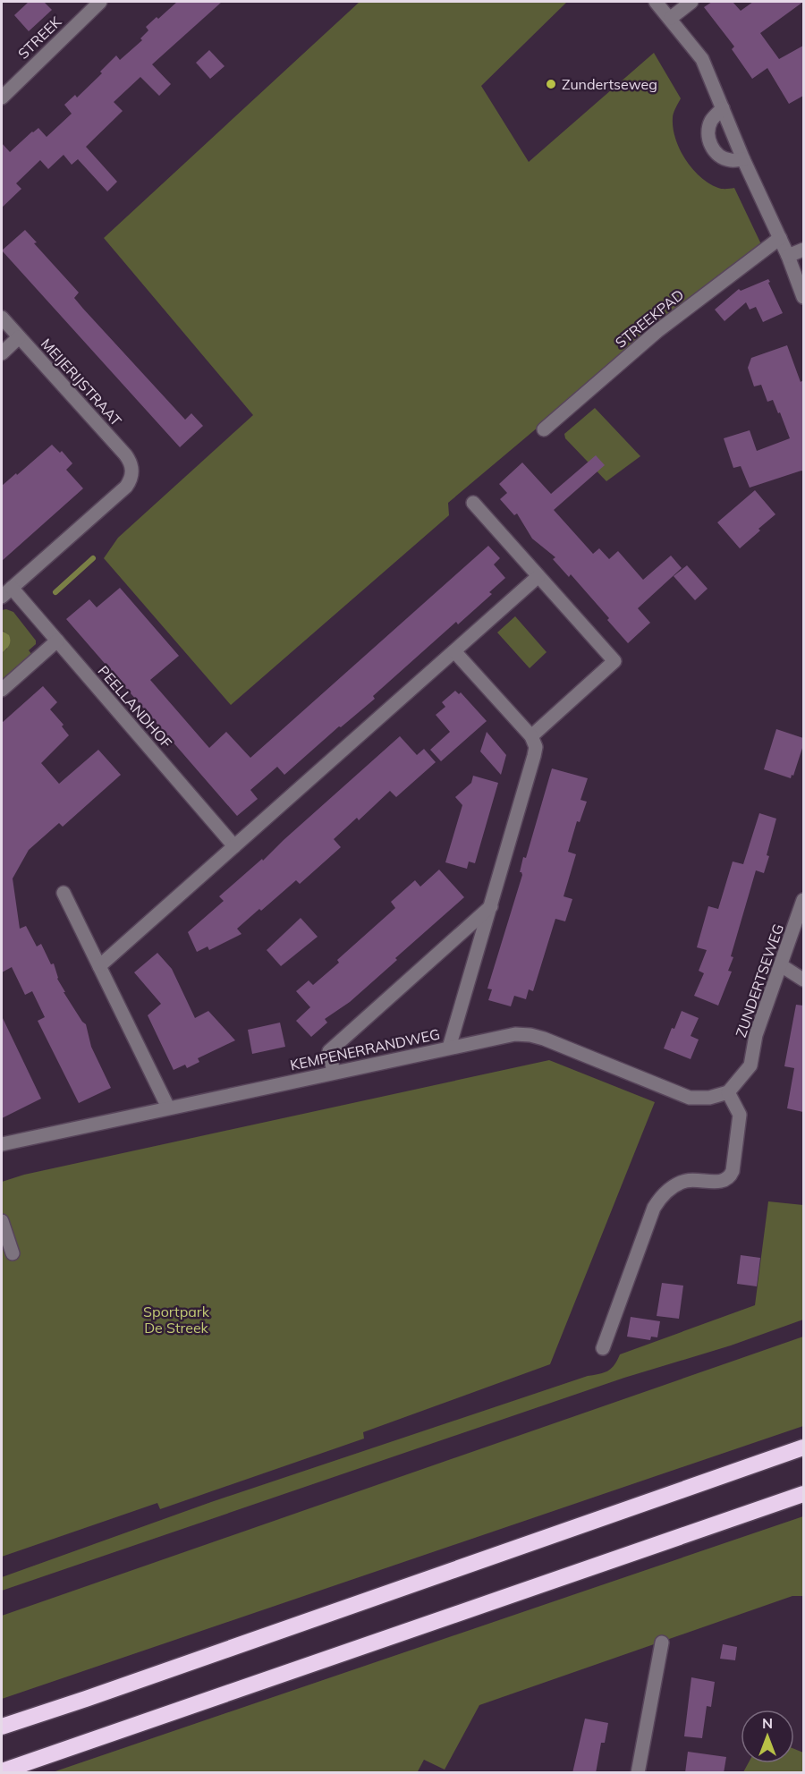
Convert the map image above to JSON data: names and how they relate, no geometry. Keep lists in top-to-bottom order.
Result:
{
  "streets": {
    "street": [
      "STREEK",
      "STREEKPAD",
      "MEIJERIJSTRAAT",
      "PEELLANDHOF",
      "ZUNDERTSEWEG",
      "KEMPENERRANDWEG"
    ]
  },
  "crossings": [
    ["MEIJERIJSTRAAT", "PEELLANDHOF"],
    ["ZUNDERTSEWEG", "KEMPENERRANDWEG"]
  ],
  "parks": ["Sportpark De Streek"],
  "places": ["Zundertseweg"],
  "north": "top"
}
